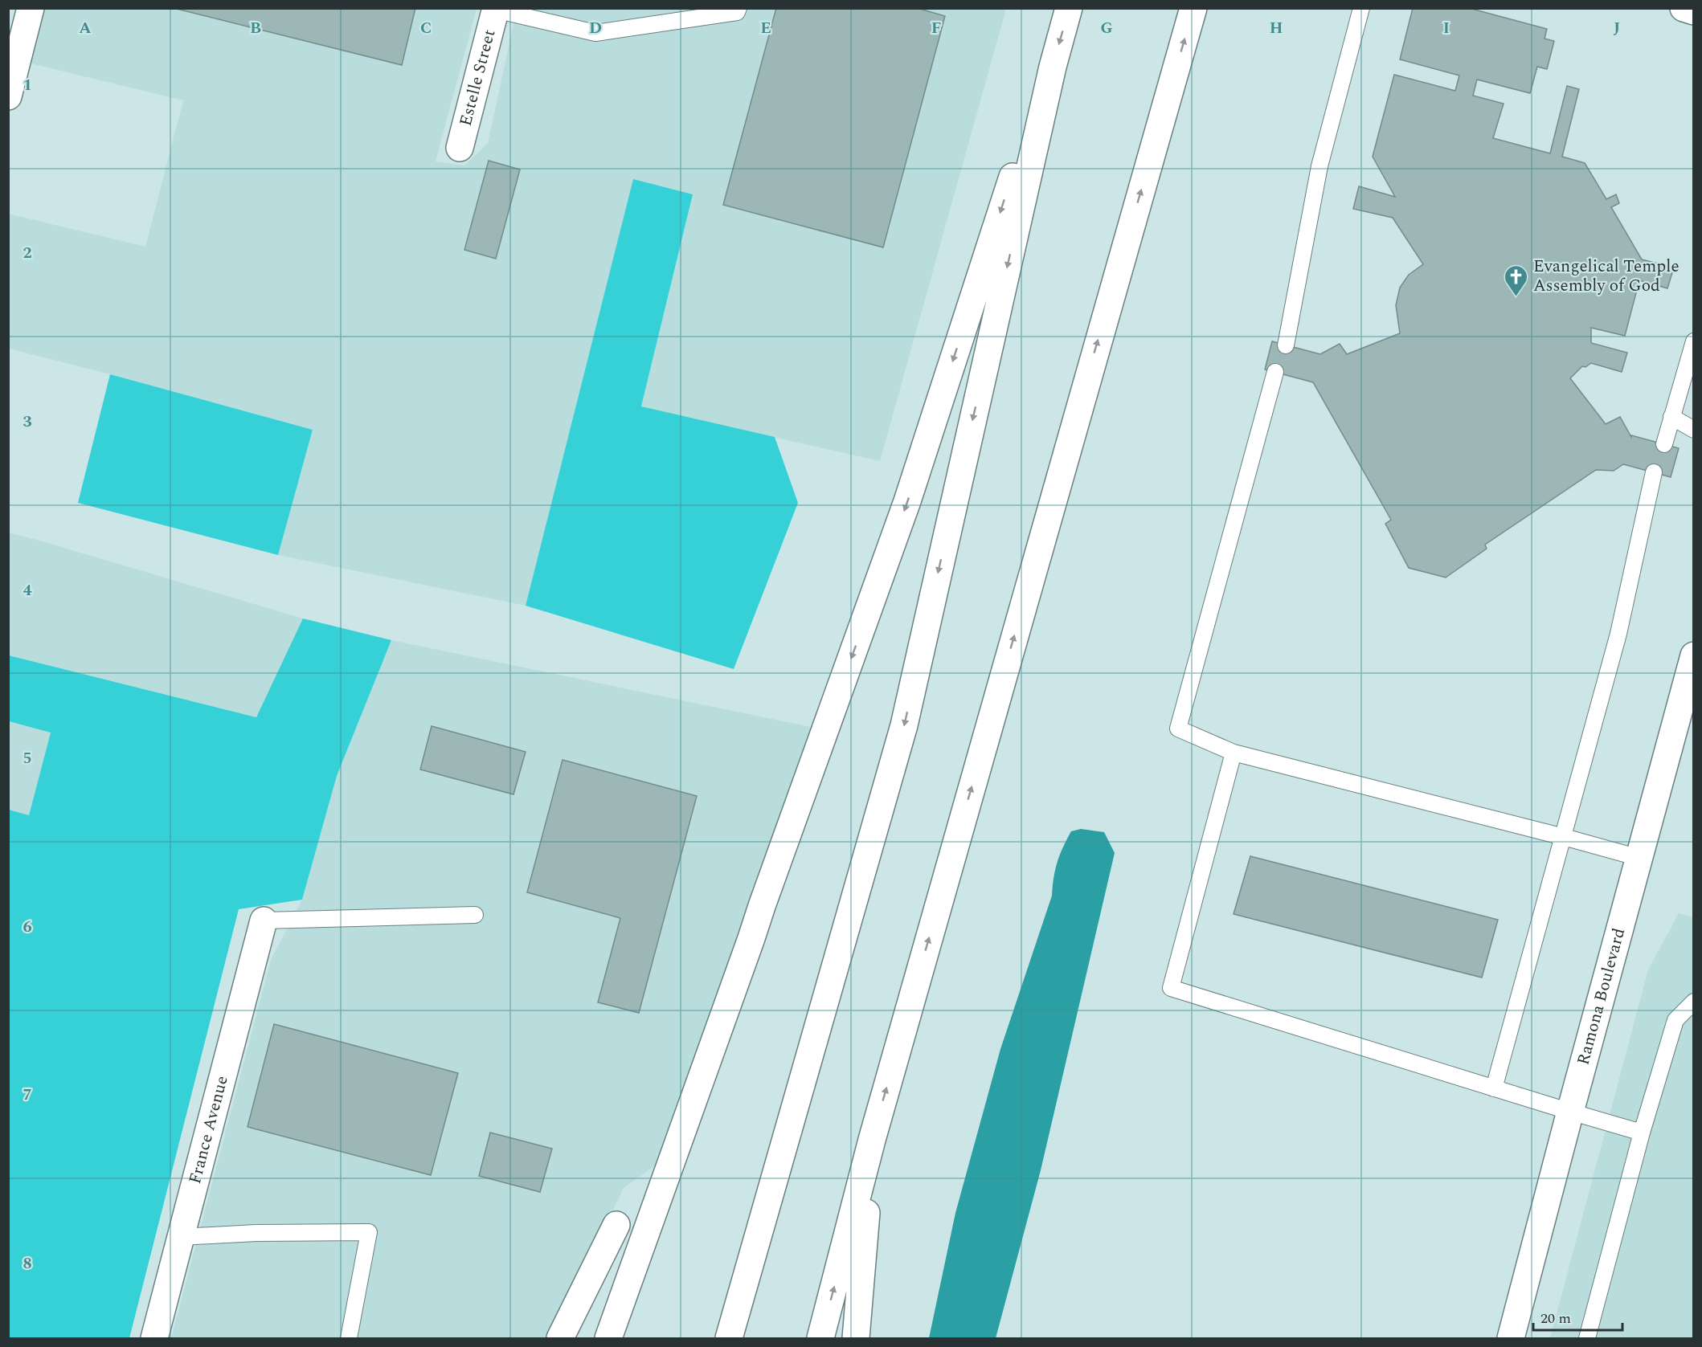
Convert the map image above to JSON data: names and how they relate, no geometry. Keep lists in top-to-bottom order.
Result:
{
  "streets": {
    "main road": ["Estelle Street", "Ramona Boulevard", "France Avenue"]
  },
  "places": {
    "church": ["Evangelical Temple Assembly of God"]
  },
  "scale_bar": "20 m",
  "grid": {
    "columns": [
      "A",
      "B",
      "C",
      "D",
      "E",
      "F",
      "G",
      "H",
      "I",
      "J"
    ],
    "rows": [
      "1",
      "2",
      "3",
      "4",
      "5",
      "6",
      "7",
      "8"
    ]
  }
}
